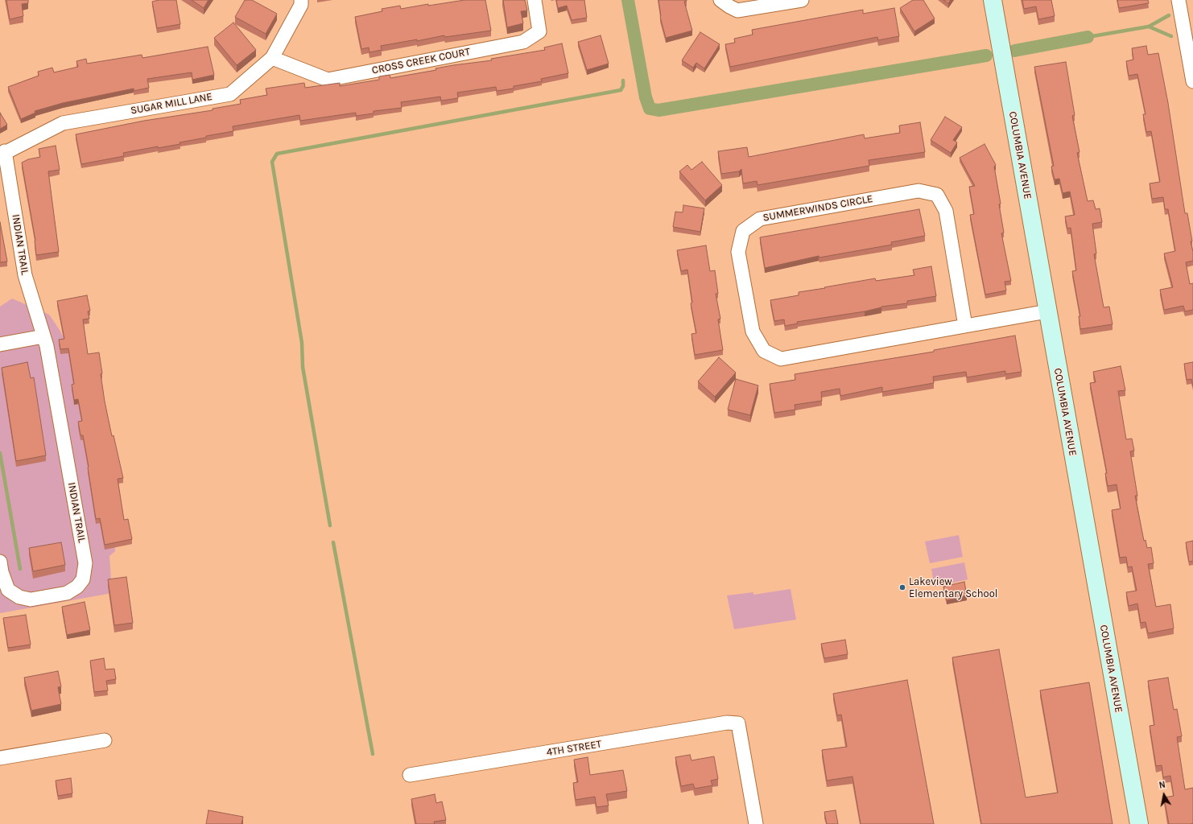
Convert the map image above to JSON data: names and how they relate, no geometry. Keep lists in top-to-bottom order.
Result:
{
  "streets": {
    "street": [
      "CROSS CREEK COURT",
      "SUGAR MILL LANE",
      "COLUMBIA AVENUE",
      "SUMMERWINDS CIRCLE",
      "INDIAN TRAIL",
      "4TH STREET"
    ]
  },
  "crossings": [
    ["CROSS CREEK COURT", "SUGAR MILL LANE"],
    ["SUGAR MILL LANE", "INDIAN TRAIL"],
    ["COLUMBIA AVENUE", "SUMMERWINDS CIRCLE"]
  ],
  "places": ["Lakeview Elementary School"],
  "north": "top"
}
